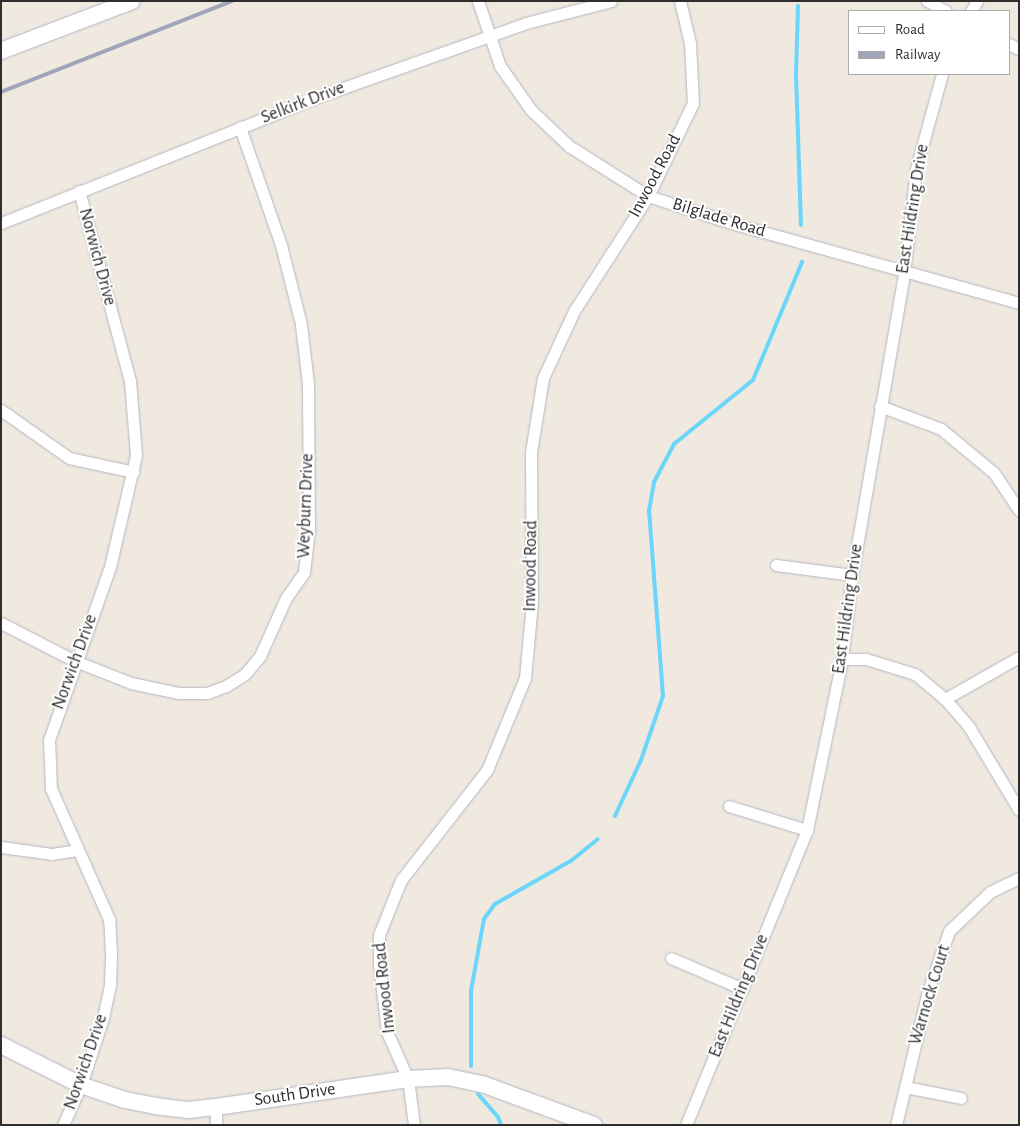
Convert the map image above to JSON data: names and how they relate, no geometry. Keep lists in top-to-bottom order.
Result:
{
  "streets": {
    "street": [
      "Selkirk Drive",
      "Inwood Road",
      "East Hildring Drive",
      "Bilglade Road",
      "Norwich Drive",
      "Weyburn Drive",
      "Warnock Court",
      "South Drive"
    ]
  },
  "crossings": [
    ["Selkirk Drive", "Bilglade Road"],
    ["Selkirk Drive", "Norwich Drive"],
    ["Selkirk Drive", "Weyburn Drive"],
    ["Inwood Road", "Bilglade Road"],
    ["Inwood Road", "South Drive"],
    ["East Hildring Drive", "Bilglade Road"],
    ["Norwich Drive", "Weyburn Drive"],
    ["Norwich Drive", "South Drive"]
  ],
  "legend": ["Road", "Railway"]
}
